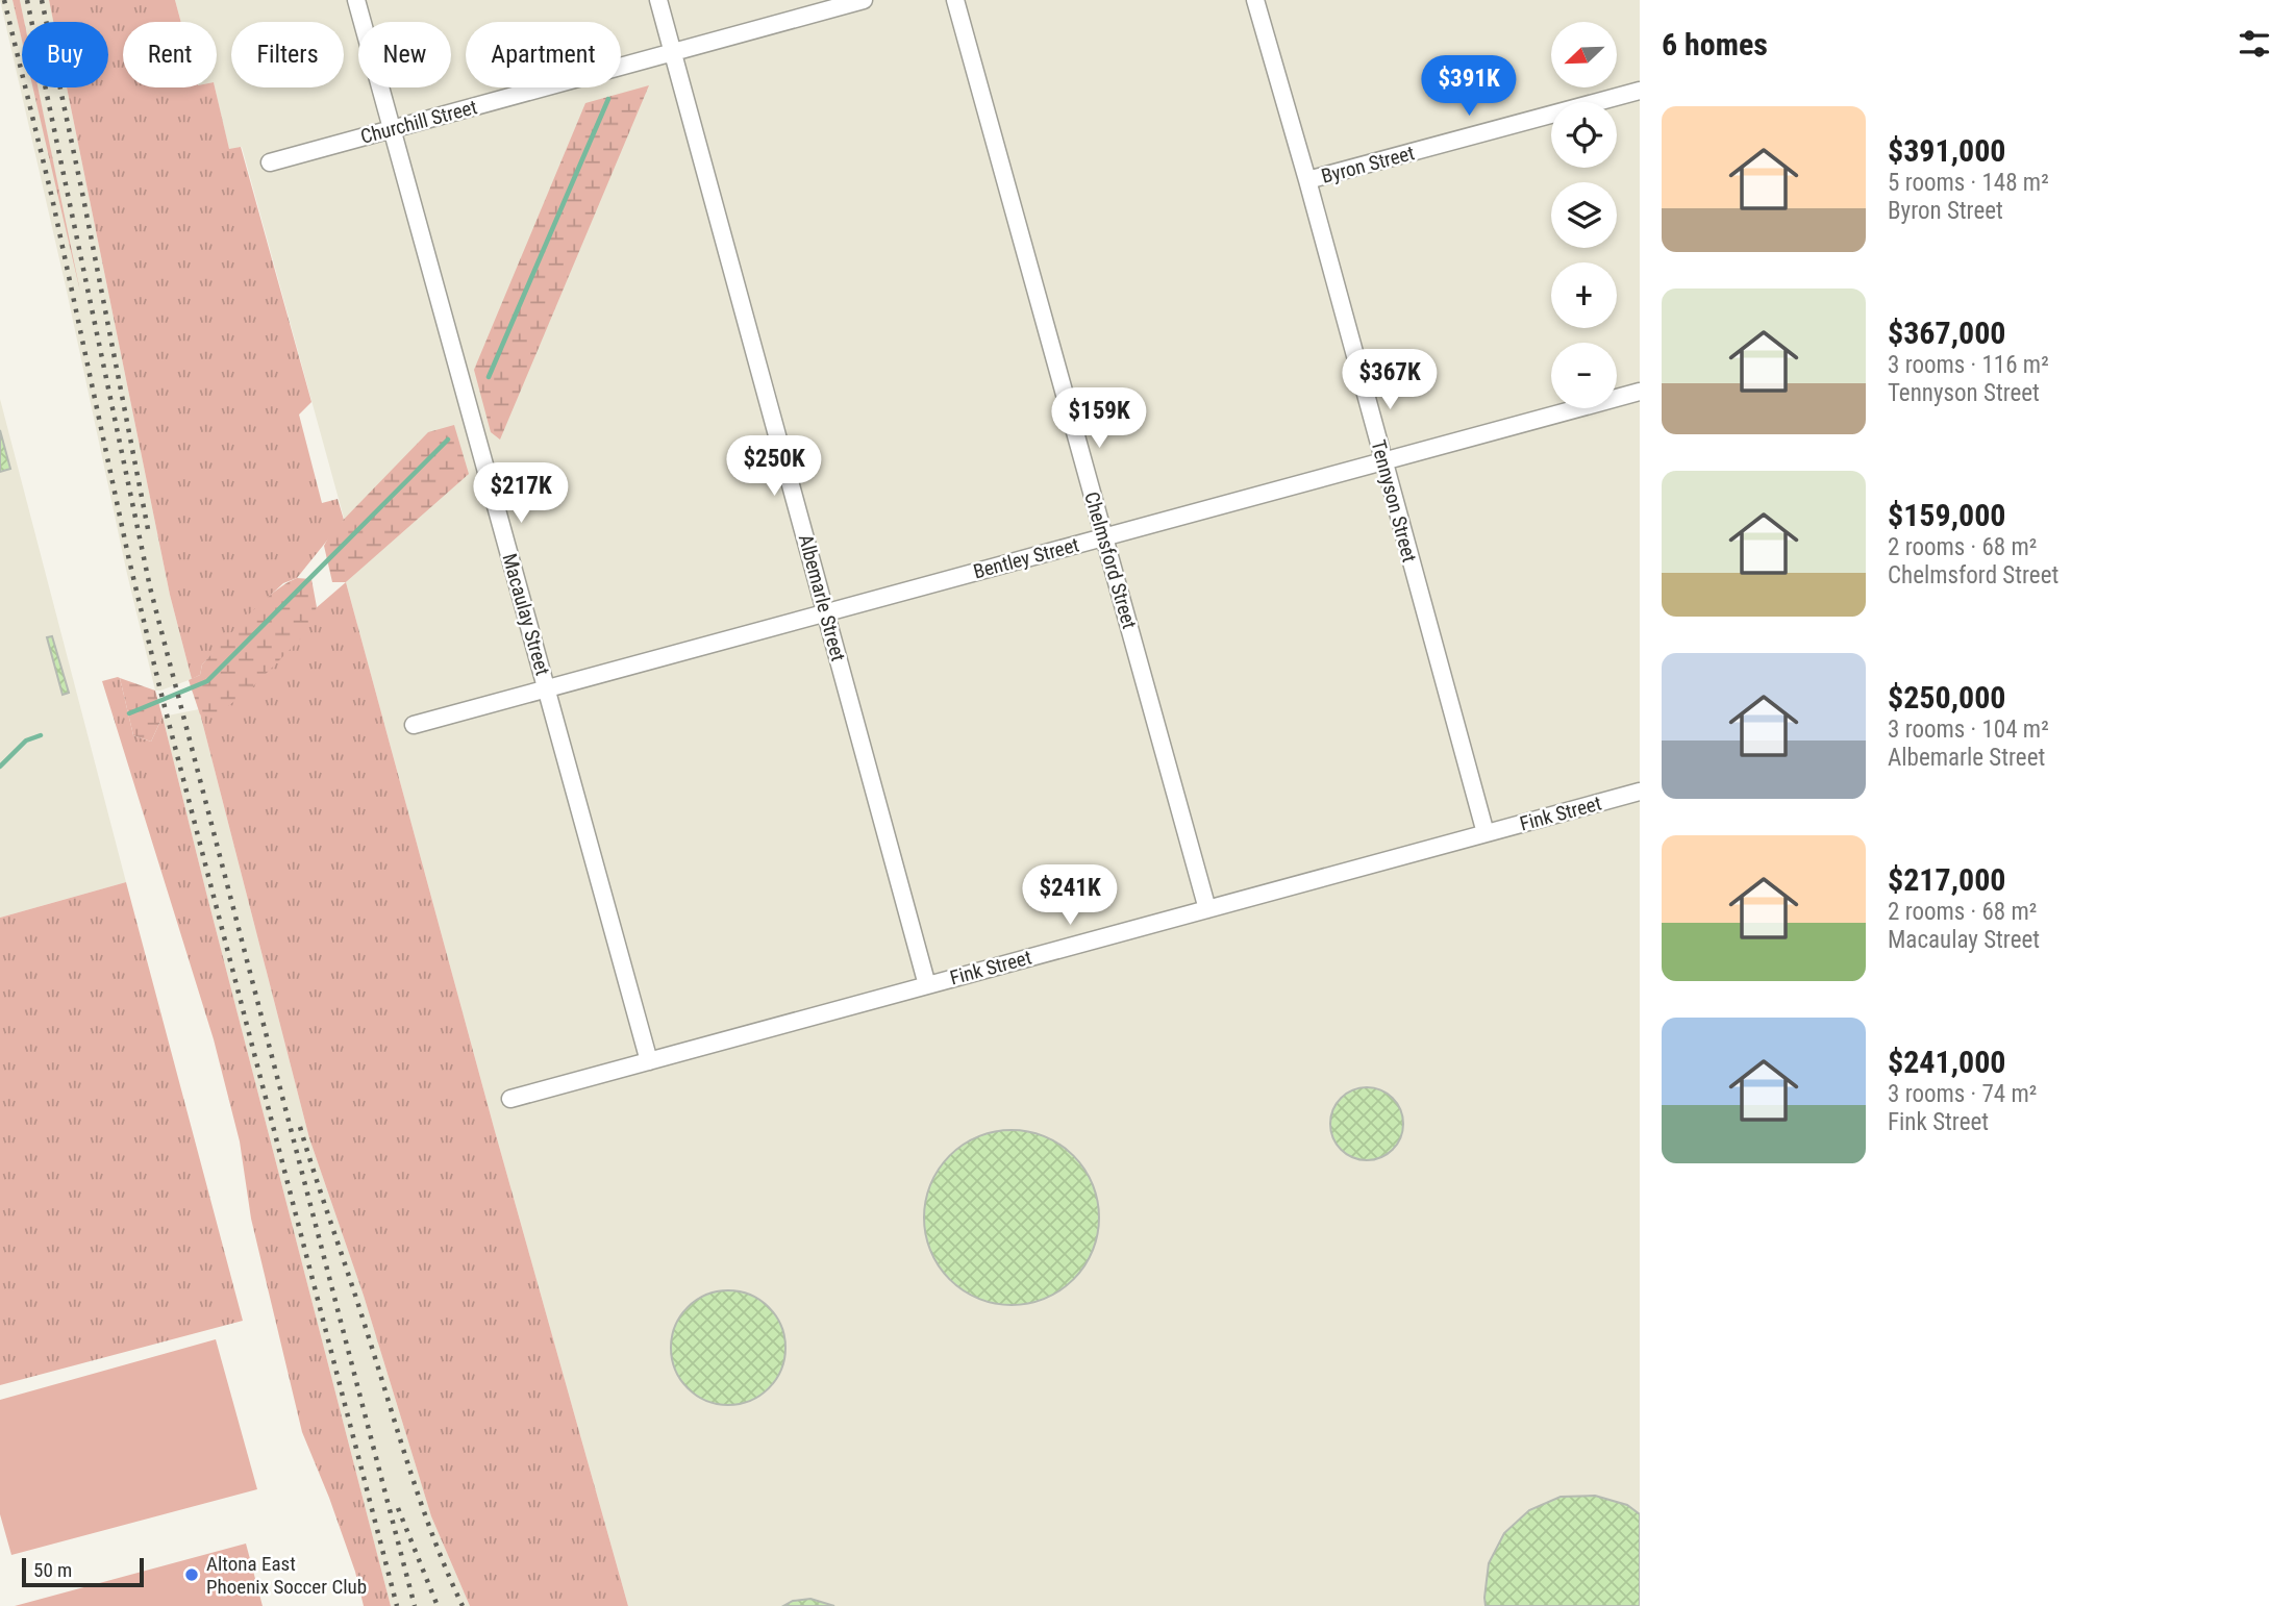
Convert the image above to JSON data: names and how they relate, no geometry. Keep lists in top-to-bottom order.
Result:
{
  "streets": {
    "street": [
      "Churchill Street",
      "Byron Street",
      "Tennyson Street",
      "Bentley Street",
      "Chelmsford Street",
      "Albemarle Street",
      "Macaulay Street",
      "Fink Street"
    ]
  },
  "crossings": [
    ["Churchill Street", "Albemarle Street"],
    ["Churchill Street", "Macaulay Street"],
    ["Byron Street", "Tennyson Street"],
    ["Tennyson Street", "Bentley Street"],
    ["Tennyson Street", "Fink Street"],
    ["Bentley Street", "Chelmsford Street"],
    ["Bentley Street", "Albemarle Street"],
    ["Bentley Street", "Macaulay Street"],
    ["Chelmsford Street", "Fink Street"],
    ["Albemarle Street", "Fink Street"],
    ["Macaulay Street", "Fink Street"]
  ],
  "places": ["Altona East Phoenix Soccer Club"],
  "scale_bar": "50 m",
  "north": "bottom left",
  "page": {
    "heading": "6 homes",
    "map_buttons": ["+", "−"],
    "chip": [
      "Buy",
      "Rent",
      "Filters",
      "New",
      "Apartment"
    ],
    "price": [
      "$391K",
      "$367K",
      "$159K",
      "$250K",
      "$217K",
      "$241K"
    ],
    "list": [
      {
        "name": "$391,000",
        "note": "5 rooms · 148 m² · Byron Street"
      },
      {
        "name": "$367,000",
        "note": "3 rooms · 116 m² · Tennyson Street"
      },
      {
        "name": "$159,000",
        "note": "2 rooms · 68 m² · Chelmsford Street"
      },
      {
        "name": "$250,000",
        "note": "3 rooms · 104 m² · Albemarle Street"
      },
      {
        "name": "$217,000",
        "note": "2 rooms · 68 m² · Macaulay Street"
      },
      {
        "name": "$241,000",
        "note": "3 rooms · 74 m² · Fink Street"
      }
    ],
    "scale": "50 m"
  }
}
